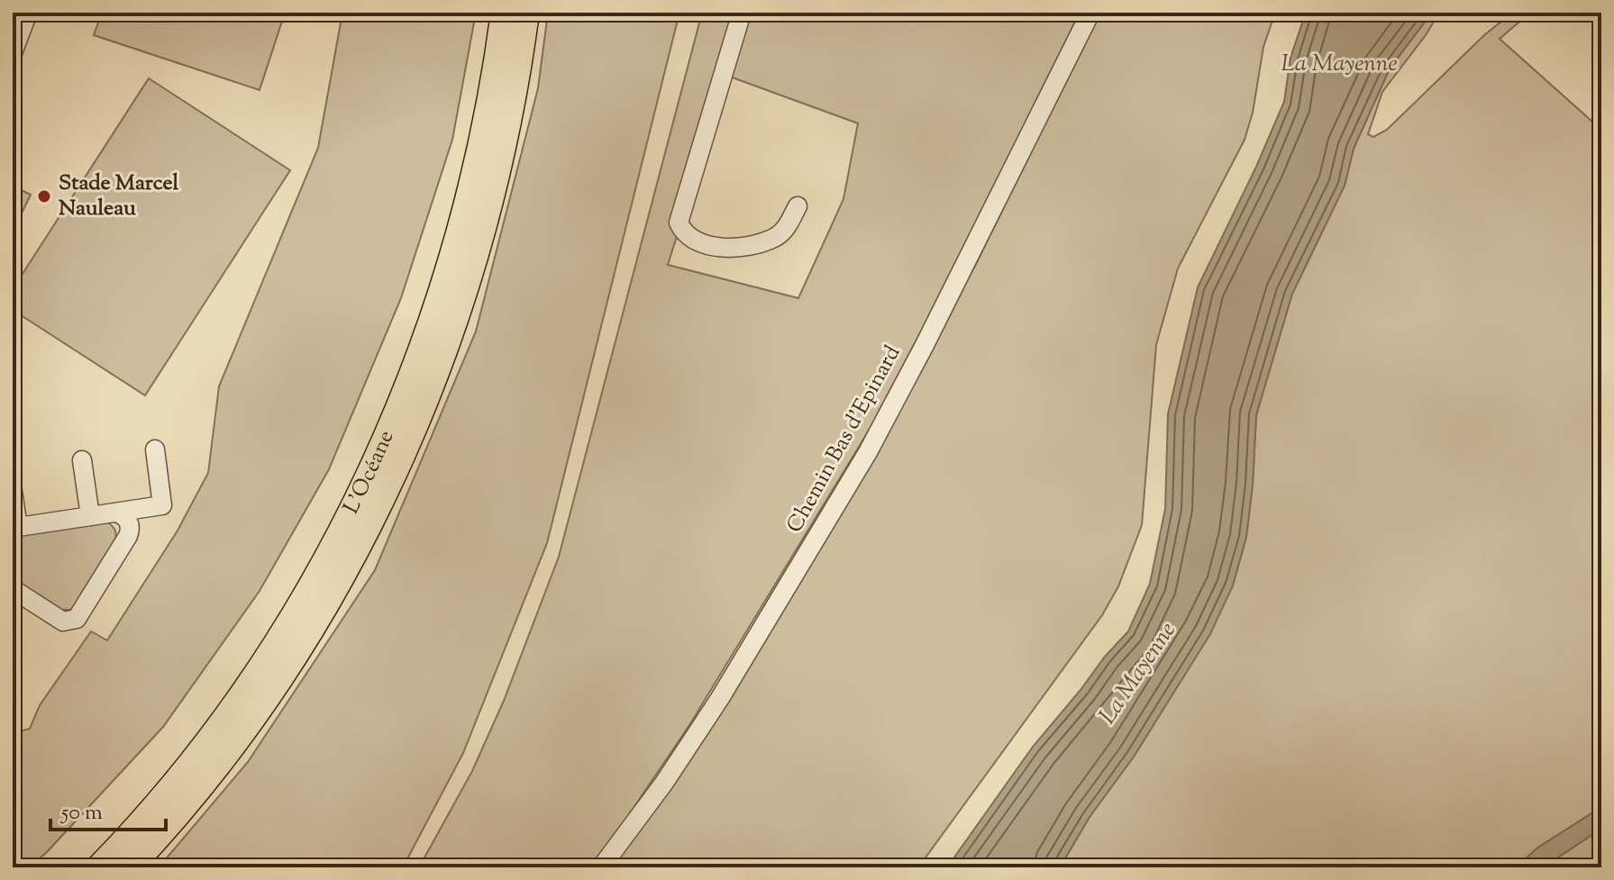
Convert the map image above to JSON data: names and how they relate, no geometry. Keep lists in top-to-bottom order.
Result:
{
  "streets": {
    "highway": ["L’Océane"],
    "street": ["Chemin Bas d'Epinard"]
  },
  "water": ["La Mayenne"],
  "places": ["Stade Marcel Nauleau"],
  "scale_bar": "50 m"
}
